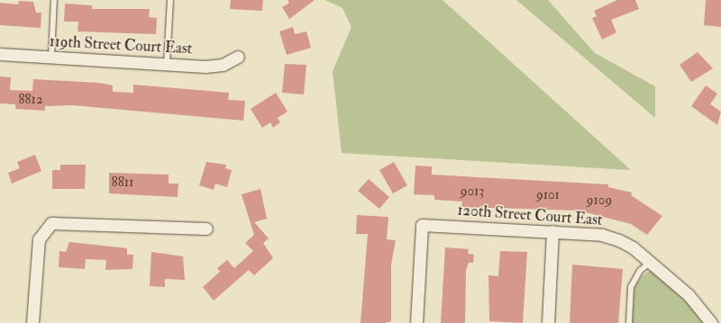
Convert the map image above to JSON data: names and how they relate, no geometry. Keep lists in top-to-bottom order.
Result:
{
  "streets": {
    "street": ["119th Street Court East", "120th Street Court East"]
  },
  "house_numbers": [
    "8812",
    "8811",
    "9013",
    "9101",
    "9109"
  ]
}
